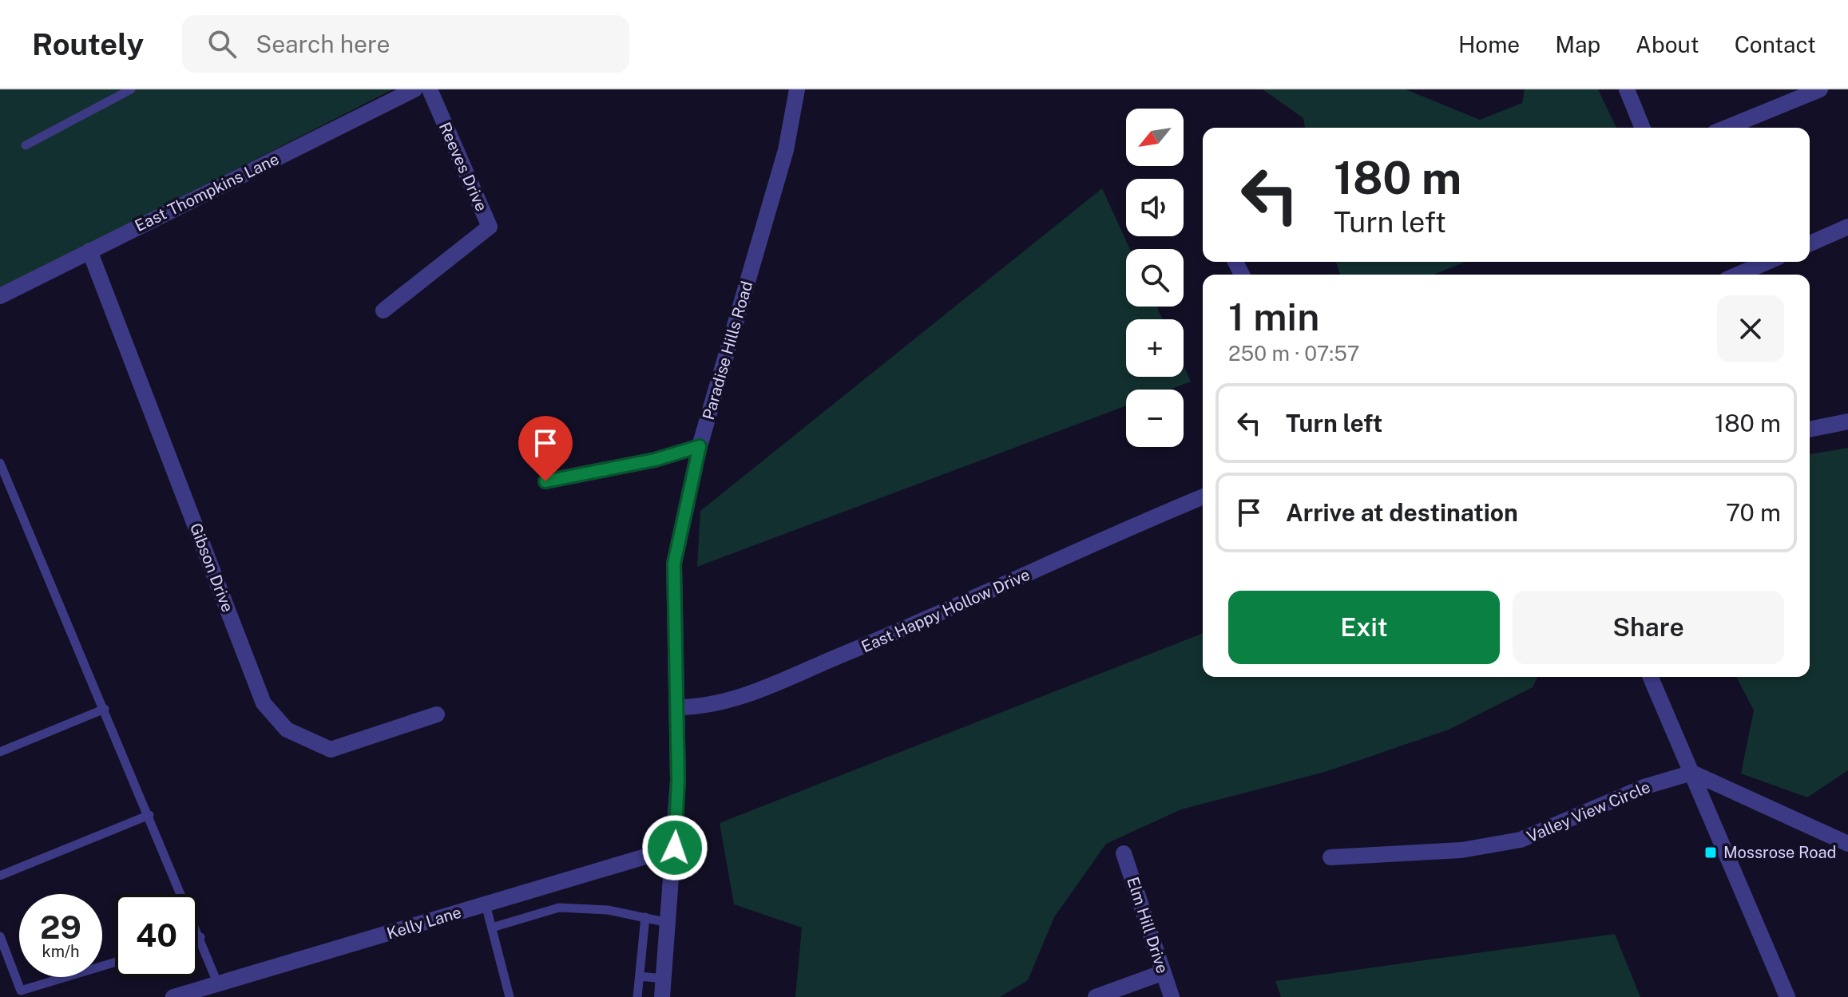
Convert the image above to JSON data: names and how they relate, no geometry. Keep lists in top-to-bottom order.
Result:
{
  "streets": {
    "street": [
      "Reeves Drive",
      "East Thompkins Lane",
      "Paradise Hills Road",
      "Gibson Drive",
      "East Happy Hollow Drive",
      "Valley View Circle",
      "Kelly Lane",
      "Elm Hill Drive"
    ]
  },
  "crossings": [
    ["East Thompkins Lane", "Gibson Drive"],
    ["Paradise Hills Road", "East Happy Hollow Drive"],
    ["Paradise Hills Road", "Kelly Lane"]
  ],
  "places": {
    "transit": ["Mossrose Road"]
  },
  "north": "bottom left",
  "page": {
    "header": "Routely",
    "search": "Search here",
    "nav": [
      "Home",
      "Map",
      "About",
      "Contact"
    ],
    "map_buttons": ["+", "−"],
    "turn": ["180 m", "Turn left"],
    "heading": ["1 min", "250 m · 07:57"],
    "list": [
      {
        "name": "Turn left",
        "value": "180 m"
      },
      {
        "name": "Arrive at destination",
        "value": "70 m"
      }
    ],
    "buttons": ["Exit", "Share"],
    "speed": "29 km/h",
    "limit": "40"
  }
}
